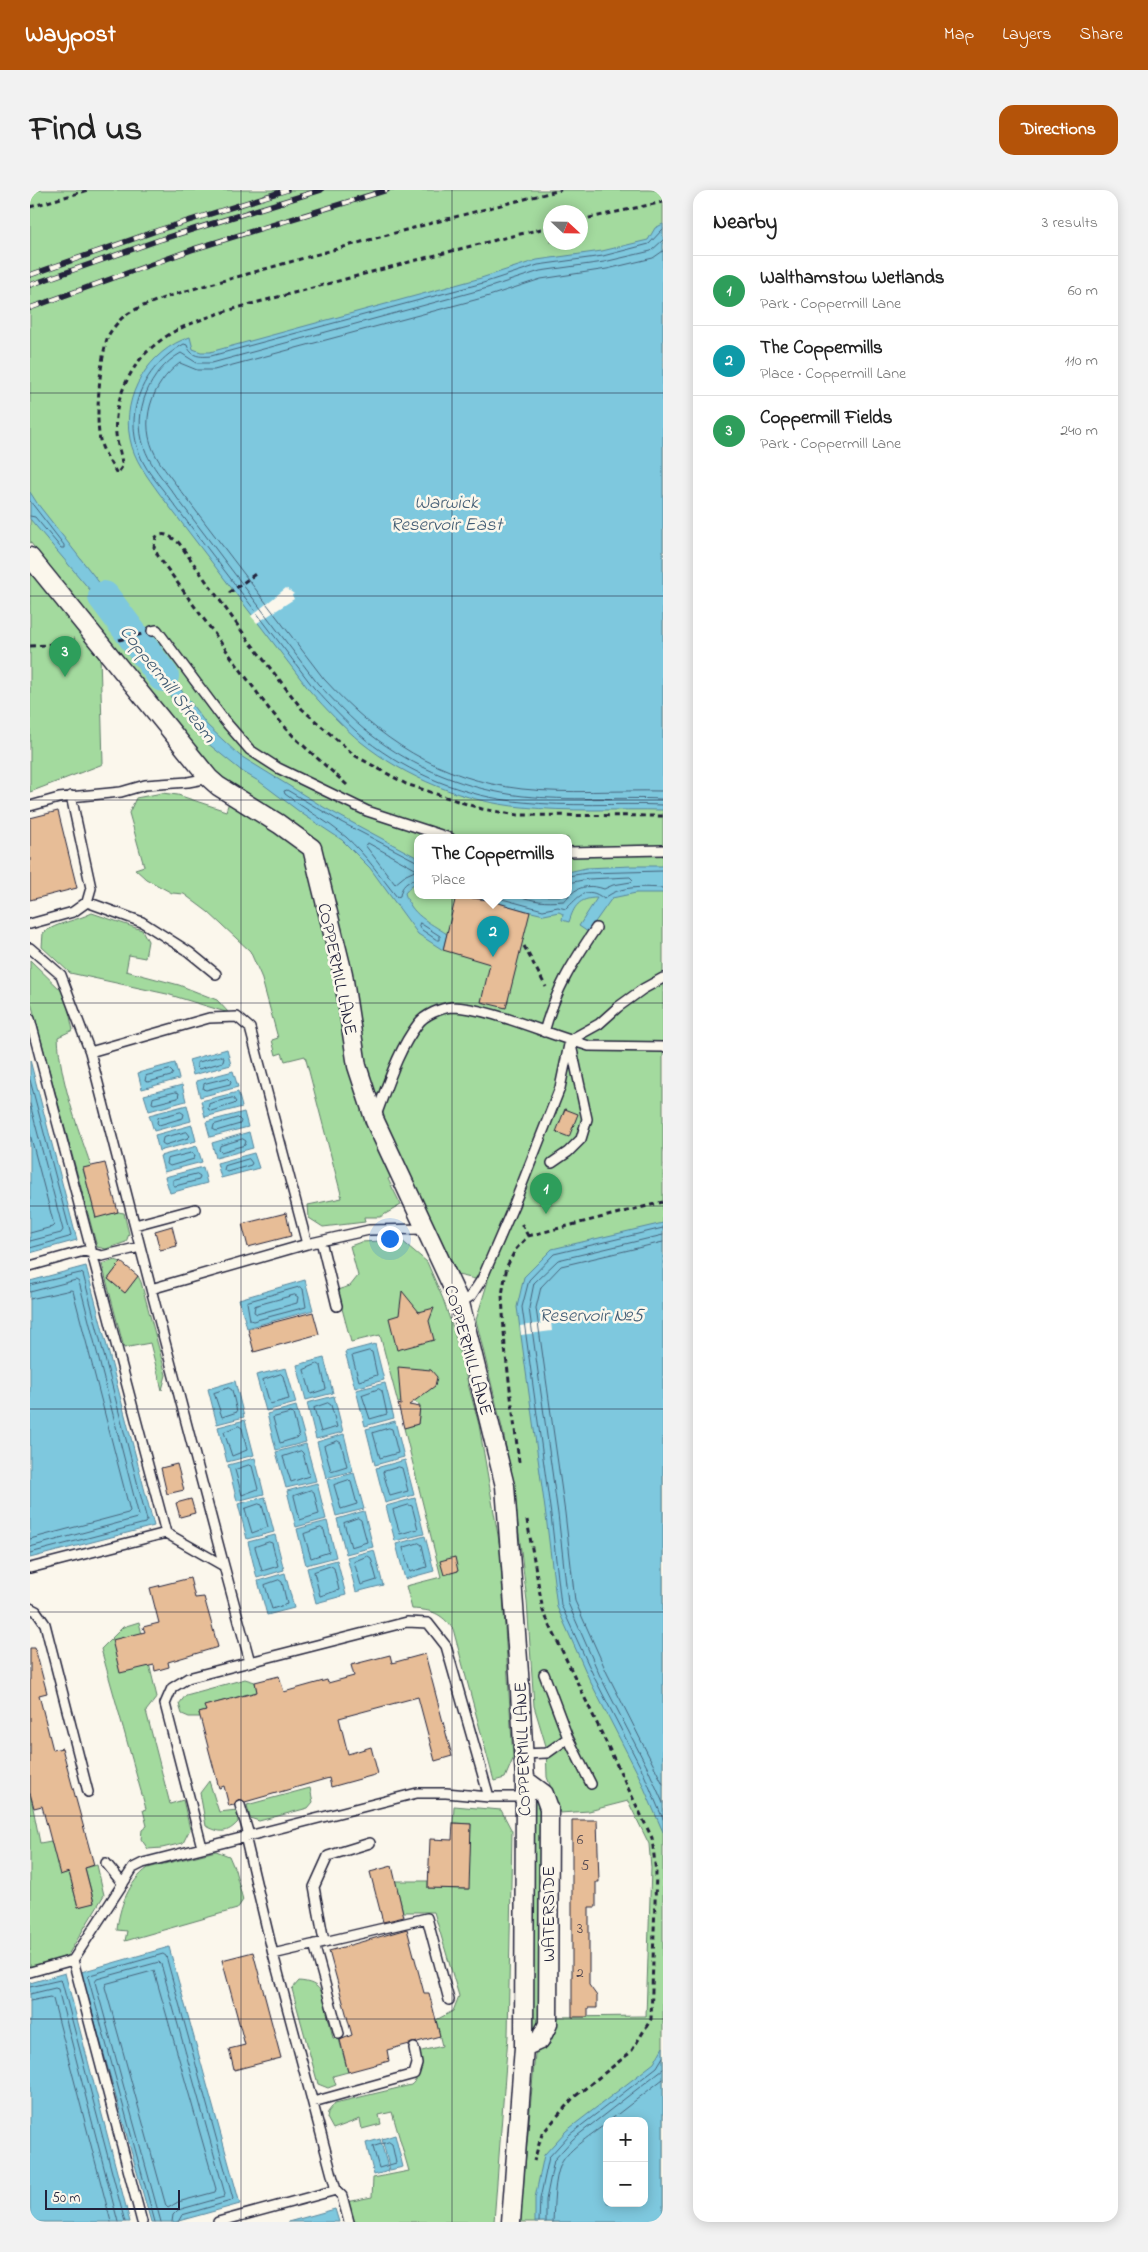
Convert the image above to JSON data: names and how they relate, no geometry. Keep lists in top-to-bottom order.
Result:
{
  "streets": {
    "street": ["COPPERMILL LANE", "WATERSIDE"]
  },
  "crossings": [
    ["COPPERMILL LANE", "WATERSIDE"]
  ],
  "water": ["Warwick Reservoir East", "Coppermill Stream", "Reservoir №5"],
  "house_numbers": [
    "6",
    "5",
    "3",
    "2"
  ],
  "scale_bar": "50 m",
  "north": "right",
  "page": {
    "header": "Waypost",
    "nav": ["Map", "Layers", "Share"],
    "title": "Find us",
    "buttons": "Directions",
    "heading": ["Nearby", "3 results"],
    "list": [
      {
        "mark": "1",
        "name": "Walthamstow Wetlands",
        "note": "Park · Coppermill Lane",
        "value": "60 m"
      },
      {
        "mark": "2",
        "name": "The Coppermills",
        "note": "Place · Coppermill Lane",
        "value": "110 m"
      },
      {
        "mark": "3",
        "name": "Coppermill Fields",
        "note": "Park · Coppermill Lane",
        "value": "240 m"
      }
    ],
    "pins": ["3", "2", "1"],
    "popup": ["The Coppermills", "Place"],
    "map_buttons": ["+", "−"],
    "scale": "50 m"
  }
}
